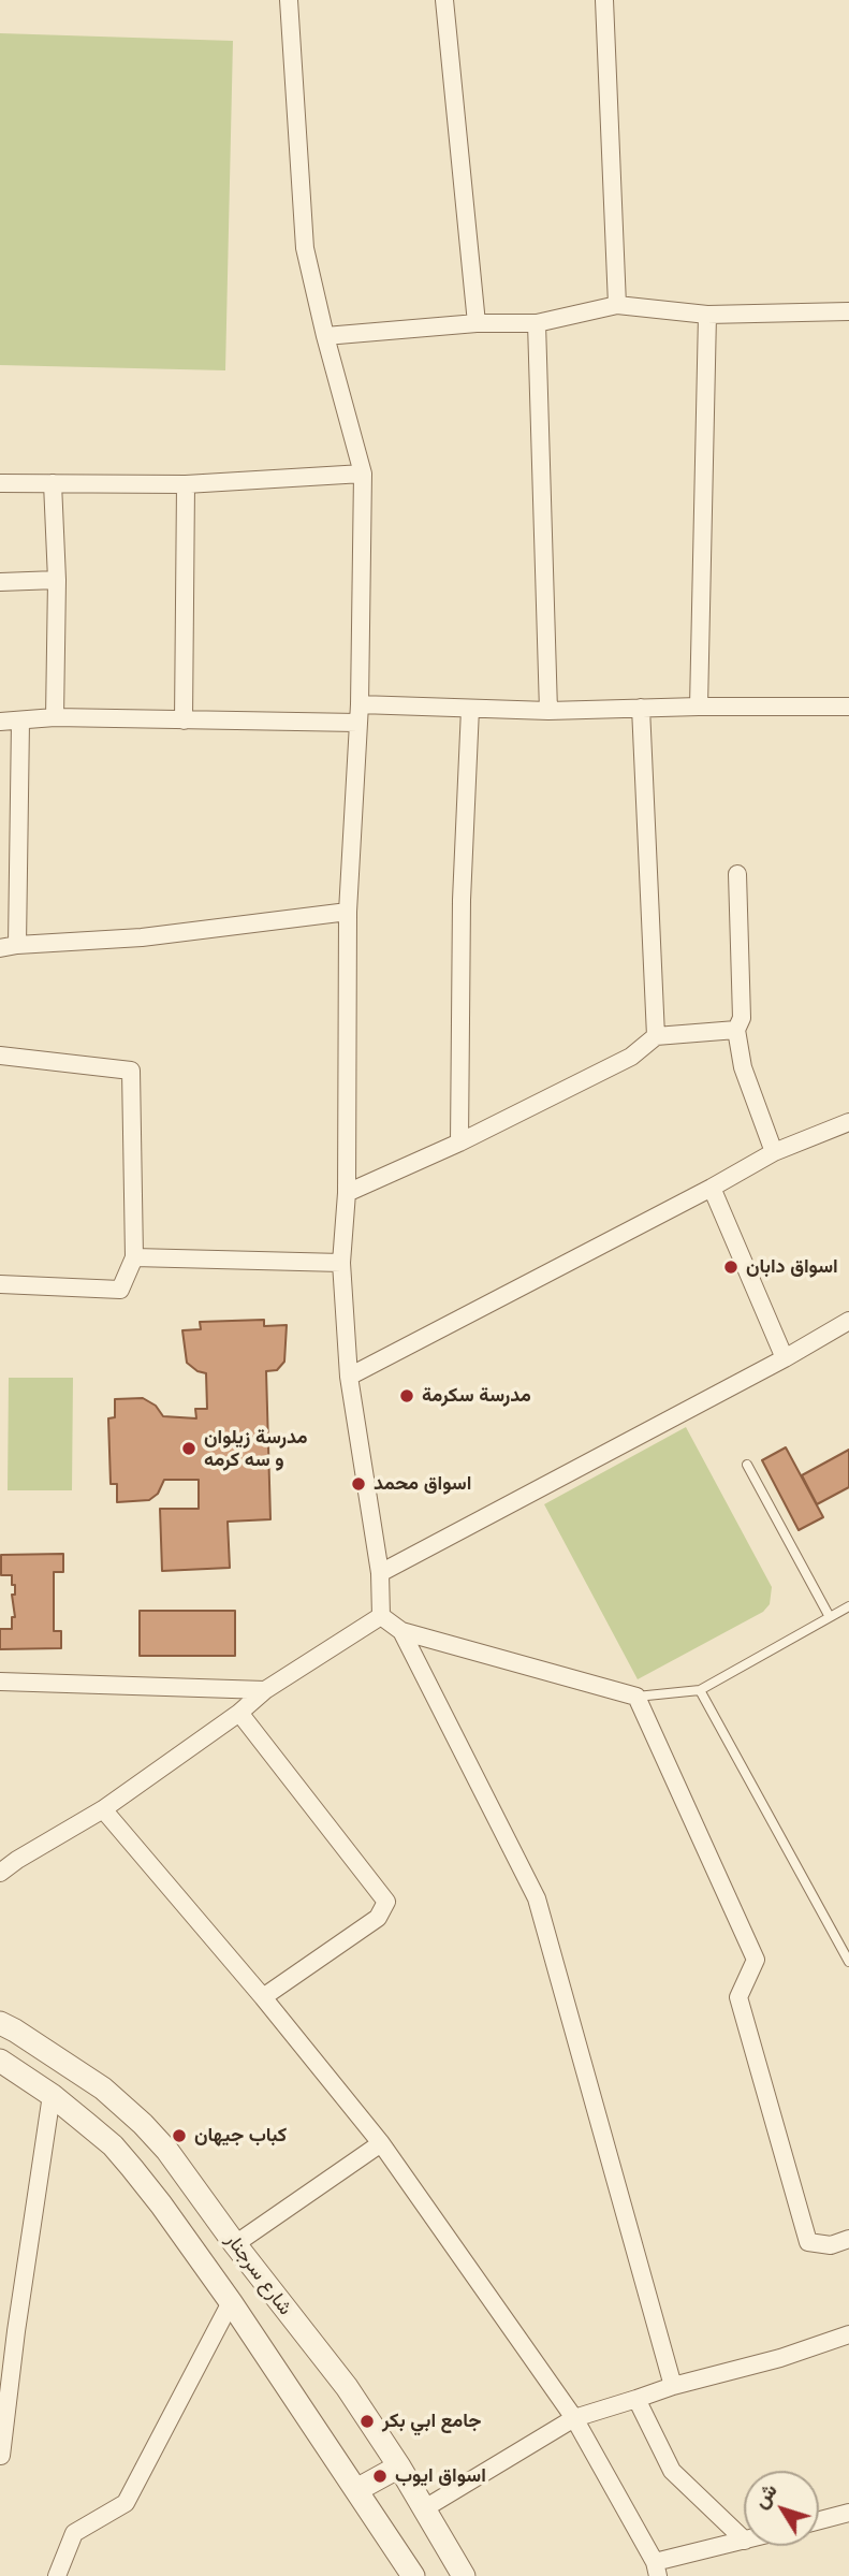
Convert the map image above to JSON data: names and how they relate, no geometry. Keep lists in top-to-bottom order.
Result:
{
  "streets": {
    "street": ["شارع سرجنار"]
  },
  "places": [
    "اسواق دابان",
    "مدرسة سكرمة",
    "مدرسة زيلوان و سه كرمه",
    "اسواق محمد",
    "كباب جيهان",
    "جامع ابي بكر",
    "اسواق ايوب"
  ],
  "north": "top left"
}
